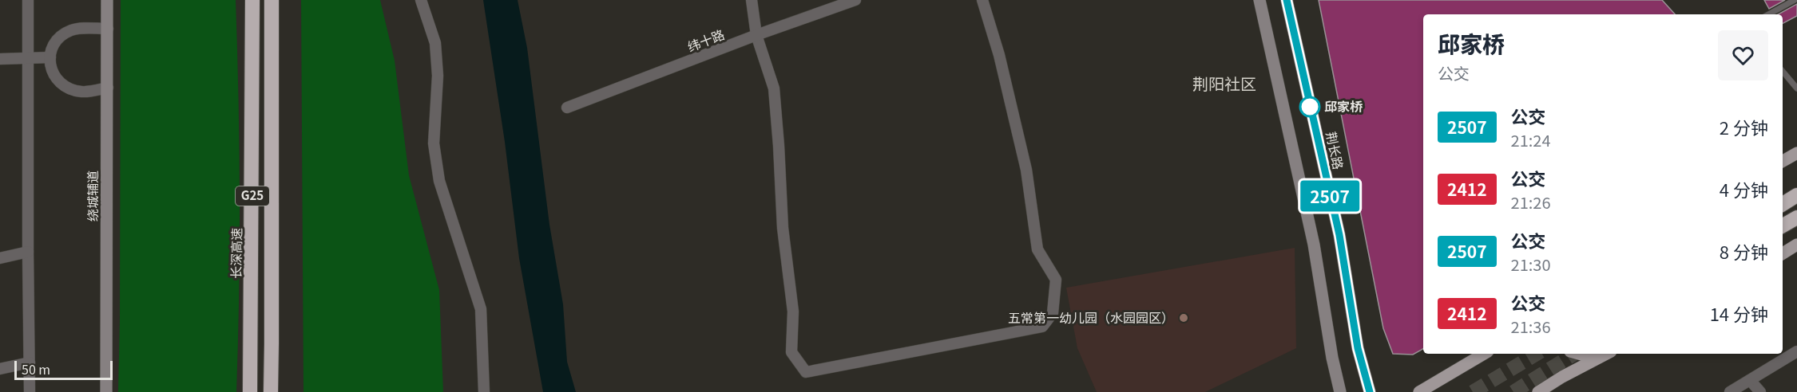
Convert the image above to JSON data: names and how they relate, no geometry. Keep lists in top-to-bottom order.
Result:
{
  "streets": {
    "highway": ["G25", "长深高速"],
    "main road": ["荆长路", "绕城辅道"],
    "street": ["纬十路"]
  },
  "districts": ["荆阳社区"],
  "places": ["邱家桥", "五常第一幼儿园（水园园区）"],
  "lines": ["bus line 2507"],
  "scale_bar": "50 m",
  "page": {
    "on_map": "2507",
    "heading": ["邱家桥", "公交"],
    "list": [
      {
        "mark": "2507",
        "name": "公交",
        "note": "21:24",
        "value": "2 分钟"
      },
      {
        "mark": "2412",
        "name": "公交",
        "note": "21:26",
        "value": "4 分钟"
      },
      {
        "mark": "2507",
        "name": "公交",
        "note": "21:30",
        "value": "8 分钟"
      },
      {
        "mark": "2412",
        "name": "公交",
        "note": "21:36",
        "value": "14 分钟"
      }
    ],
    "scale": "50 m"
  }
}
